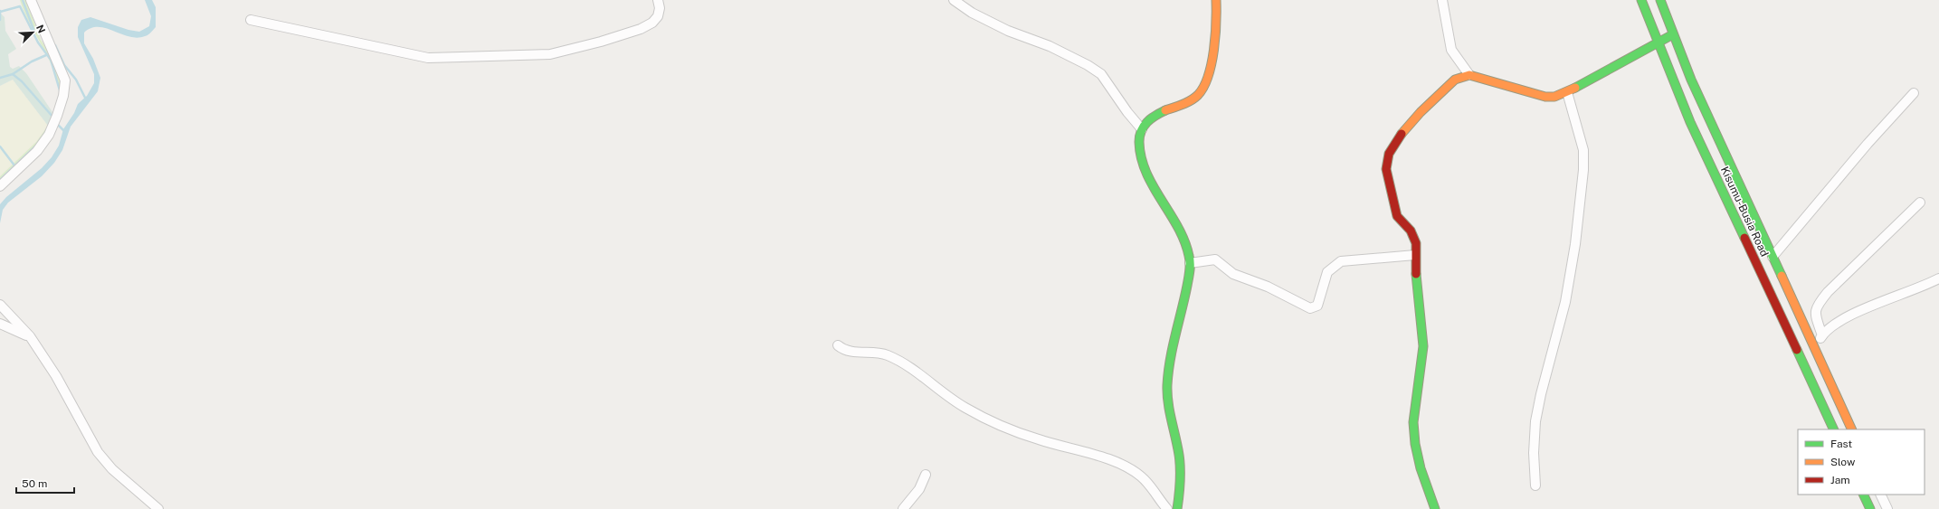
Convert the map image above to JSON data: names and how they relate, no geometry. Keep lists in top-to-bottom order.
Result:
{
  "streets": {
    "main road": ["Kisumu-Busia Road"]
  },
  "legend": ["Fast", "Slow", "Jam"],
  "scale_bar": "50 m",
  "north": "top right"
}
